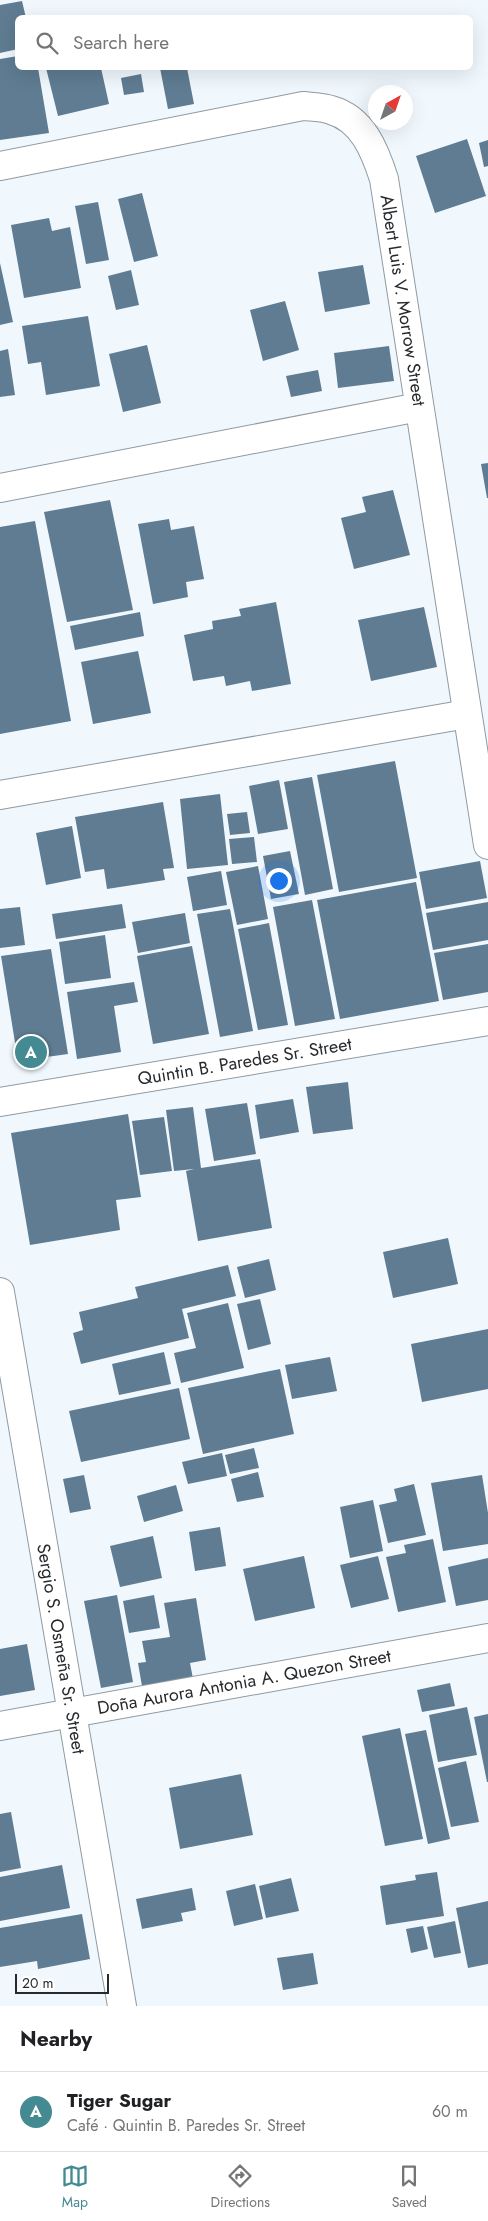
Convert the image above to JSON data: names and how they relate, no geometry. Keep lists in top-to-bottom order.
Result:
{
  "streets": {
    "street": [
      "Albert Luis V. Morrow Street",
      "Quintin B. Paredes Sr. Street",
      "Sergio S. Osmeña Sr. Street",
      "Doña Aurora Antonia A. Quezon Street"
    ]
  },
  "crossings": [
    ["Sergio S. Osmeña Sr. Street", "Doña Aurora Antonia A. Quezon Street"]
  ],
  "scale_bar": "20 m",
  "north": "top right",
  "page": {
    "search": "Search here",
    "pins": "A",
    "scale": "20 m",
    "heading": "Nearby",
    "list": [
      {
        "mark": "A",
        "name": "Tiger Sugar",
        "note": "Café · Quintin B. Paredes Sr. Street",
        "value": "60 m"
      }
    ],
    "nav": ["Map", "Directions", "Saved"]
  }
}
